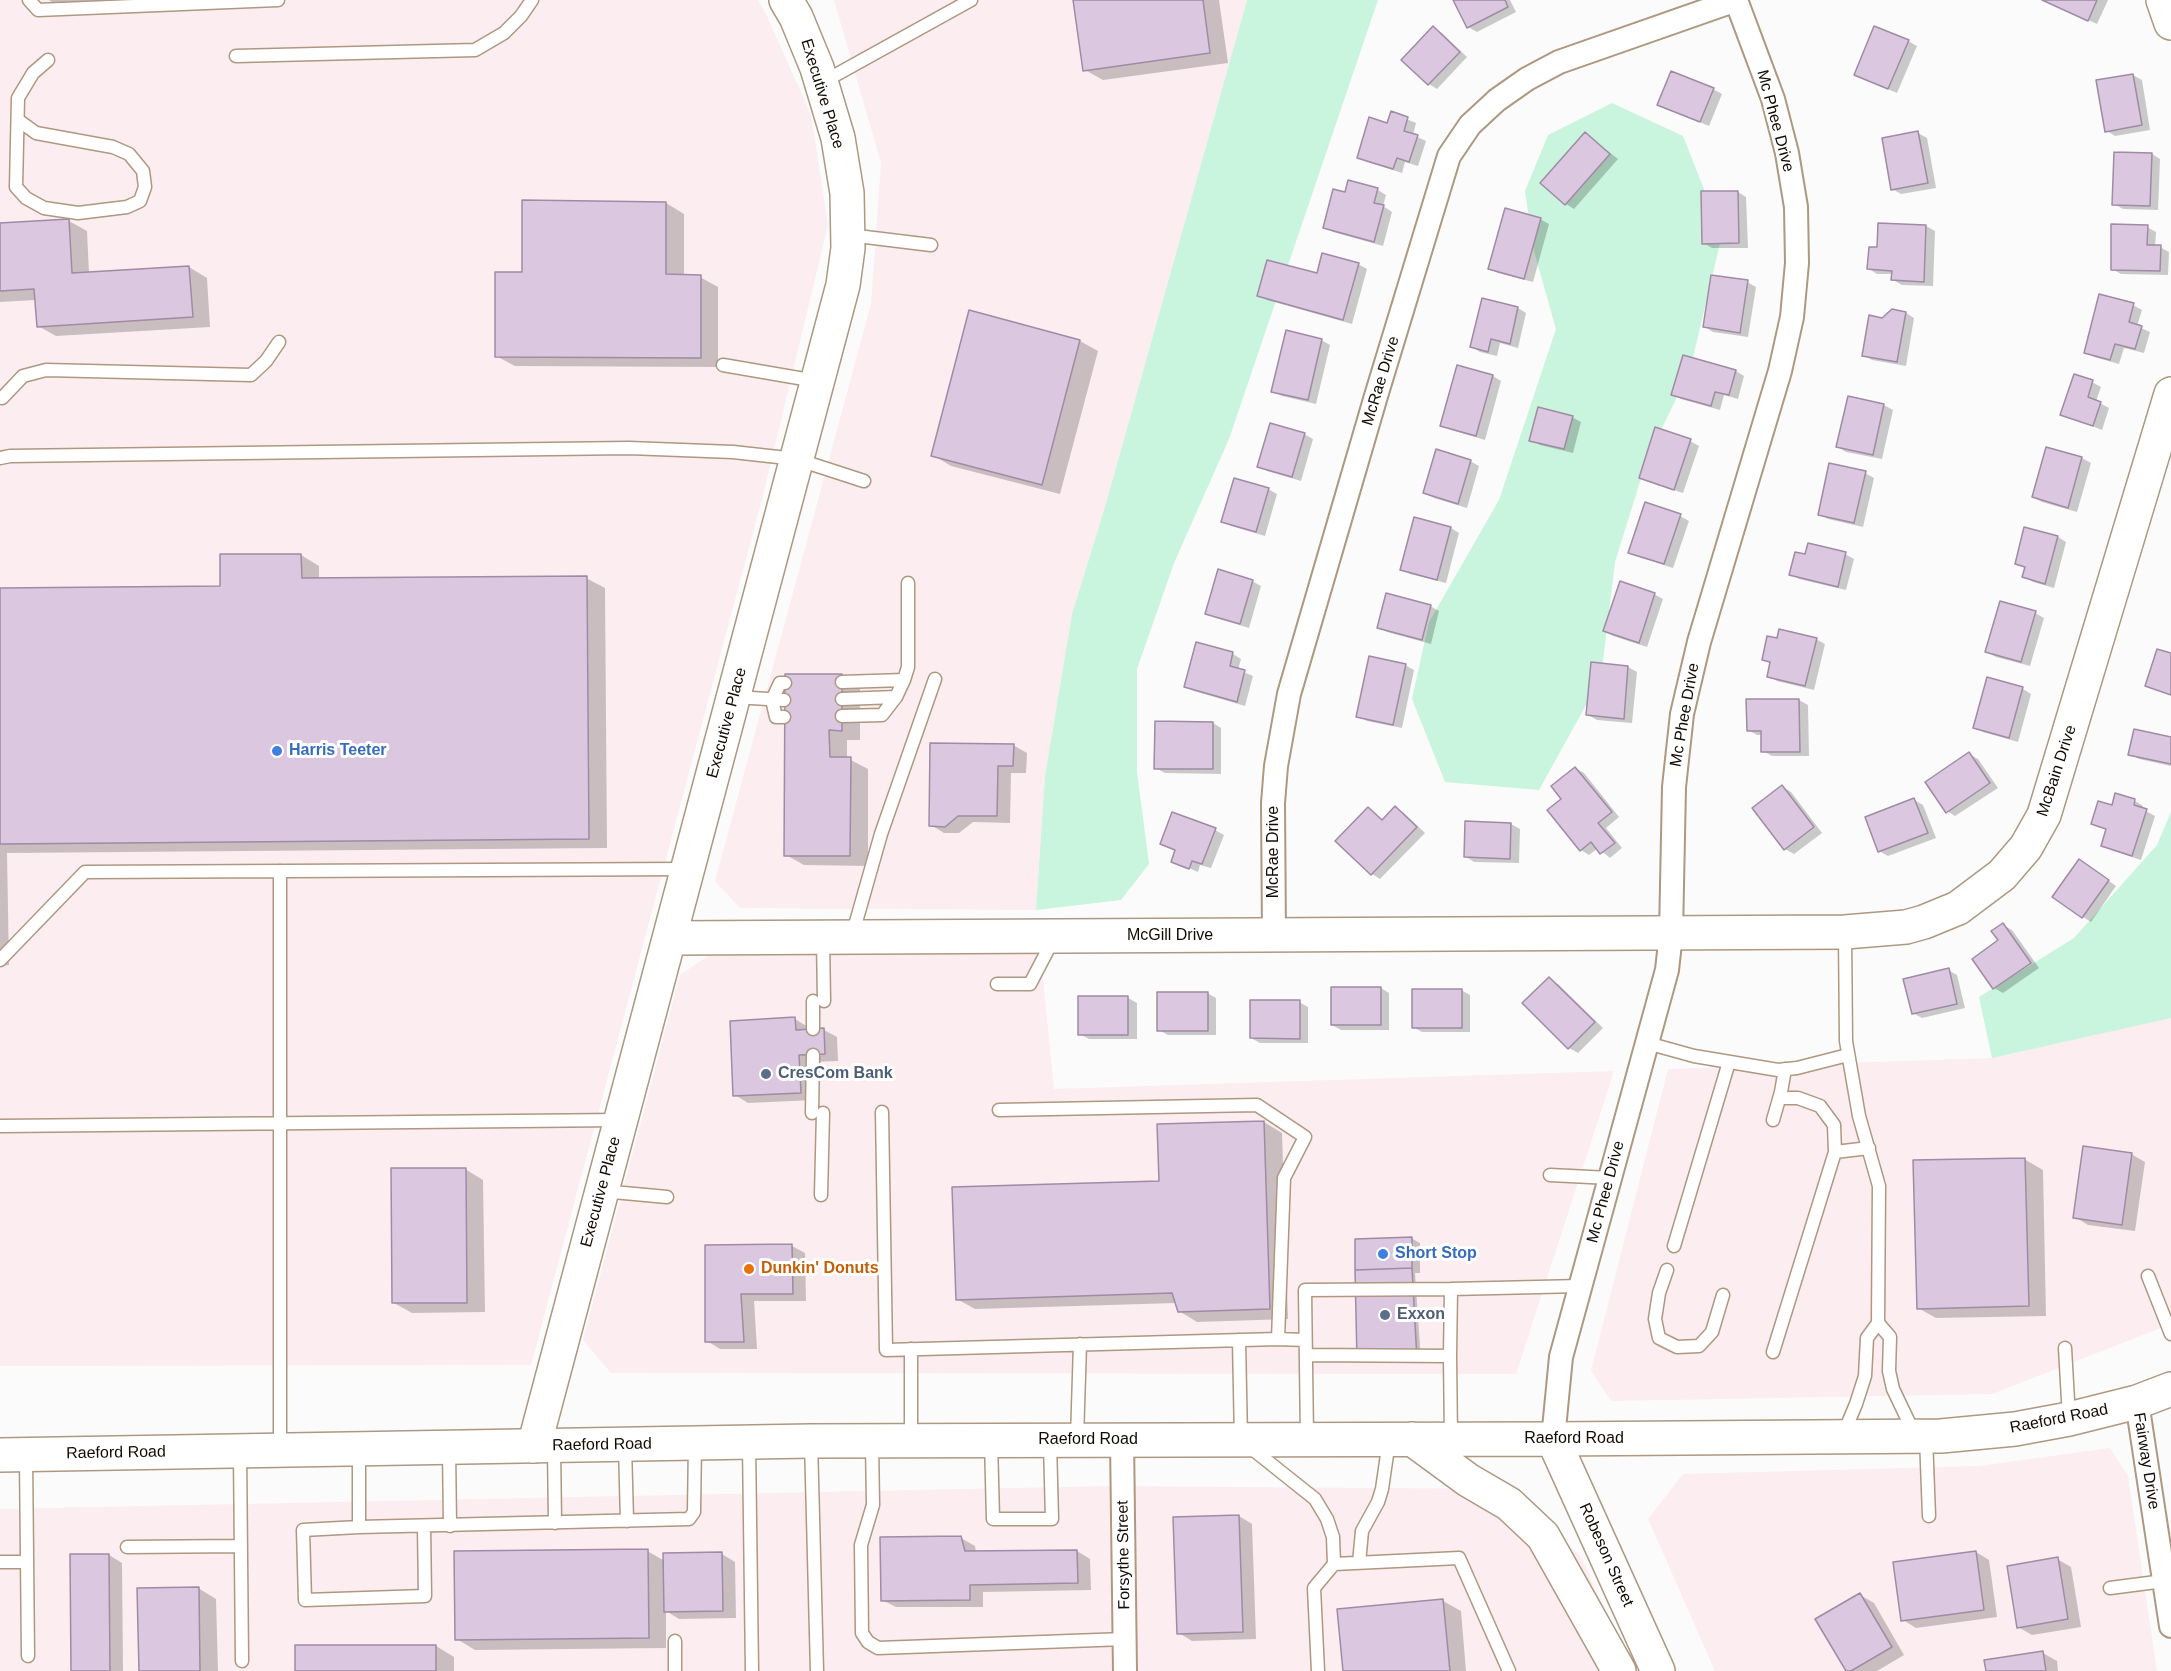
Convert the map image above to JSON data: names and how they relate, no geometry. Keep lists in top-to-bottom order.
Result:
{
  "streets": {
    "street": [
      "Executive Place",
      "Mc Phee Drive",
      "McRae Drive",
      "McBain Drive",
      "McGill Drive",
      "Raeford Road",
      "Fairway Drive",
      "Forsythe Street",
      "Robeson Street"
    ]
  },
  "crossings": [
    ["Executive Place", "McGill Drive"],
    ["Executive Place", "Raeford Road"],
    ["Mc Phee Drive", "McRae Drive"],
    ["Mc Phee Drive", "McBain Drive"],
    ["Mc Phee Drive", "McGill Drive"],
    ["Mc Phee Drive", "Raeford Road"],
    ["Mc Phee Drive", "Robeson Street"],
    ["McRae Drive", "McGill Drive"],
    ["McBain Drive", "McGill Drive"],
    ["Raeford Road", "Fairway Drive"],
    ["Raeford Road", "Forsythe Street"],
    ["Raeford Road", "Robeson Street"]
  ],
  "places": [
    "Harris Teeter",
    "CresCom Bank",
    "Short Stop",
    "Dunkin' Donuts",
    "Exxon"
  ]
}
